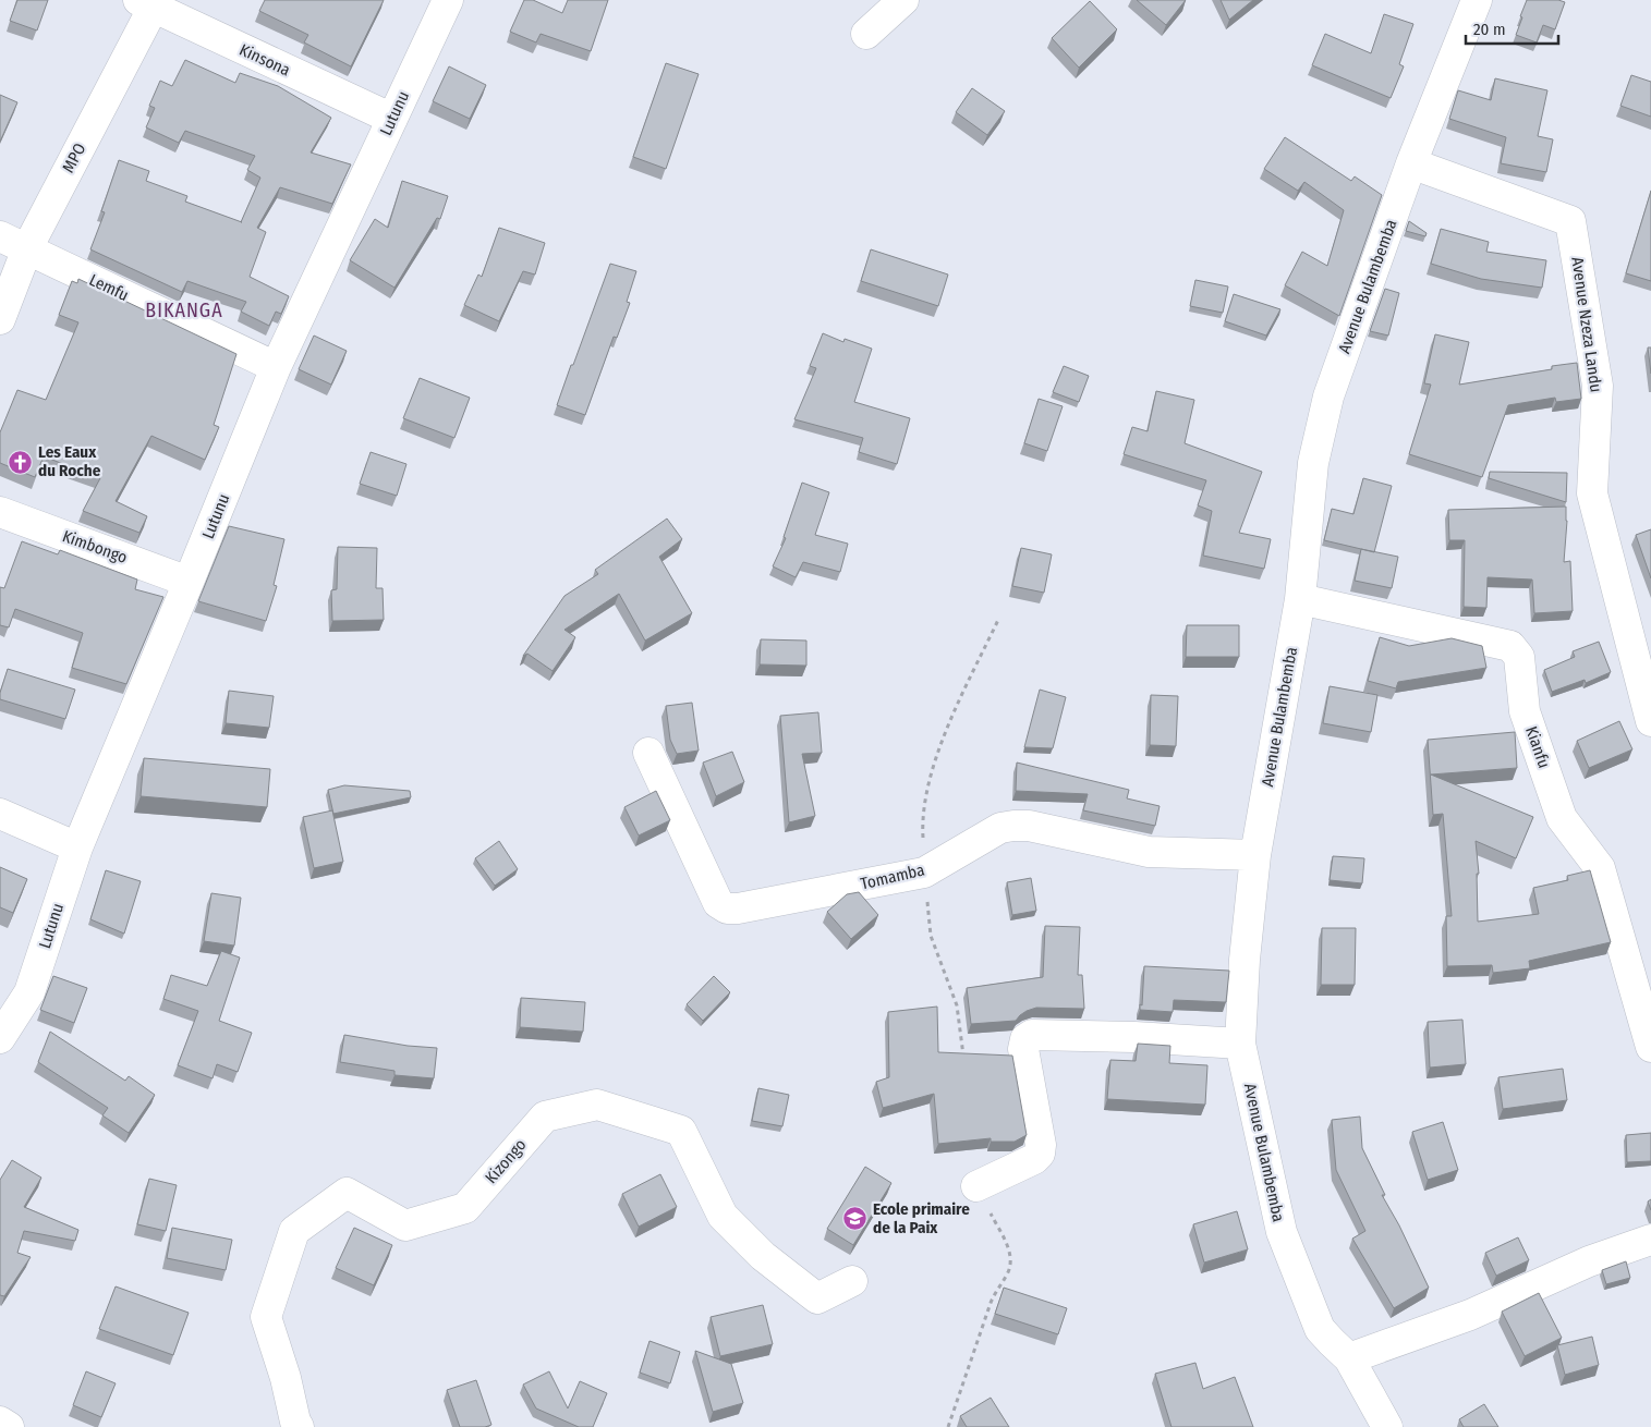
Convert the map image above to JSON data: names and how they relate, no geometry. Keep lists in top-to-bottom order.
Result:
{
  "streets": {
    "street": [
      "Kinsona",
      "Lutunu",
      "MPO",
      "Avenue Bulambemba",
      "Lemfu",
      "Avenue Nzeza Landu",
      "Kimbongo",
      "Kianfu",
      "Tomamba",
      "Kizongo"
    ]
  },
  "crossings": [
    ["Kinsona", "Lutunu"],
    ["Kinsona", "MPO"],
    ["Lutunu", "Lemfu"],
    ["Lutunu", "Kimbongo"],
    ["MPO", "Lemfu"],
    ["Avenue Bulambemba", "Avenue Nzeza Landu"],
    ["Avenue Bulambemba", "Kianfu"],
    ["Avenue Bulambemba", "Tomamba"]
  ],
  "districts": ["BIKANGA"],
  "places": {
    "church": ["Les Eaux du Roche"],
    "school or university": ["Ecole primaire de la Paix"]
  },
  "scale_bar": "20 m"
}
